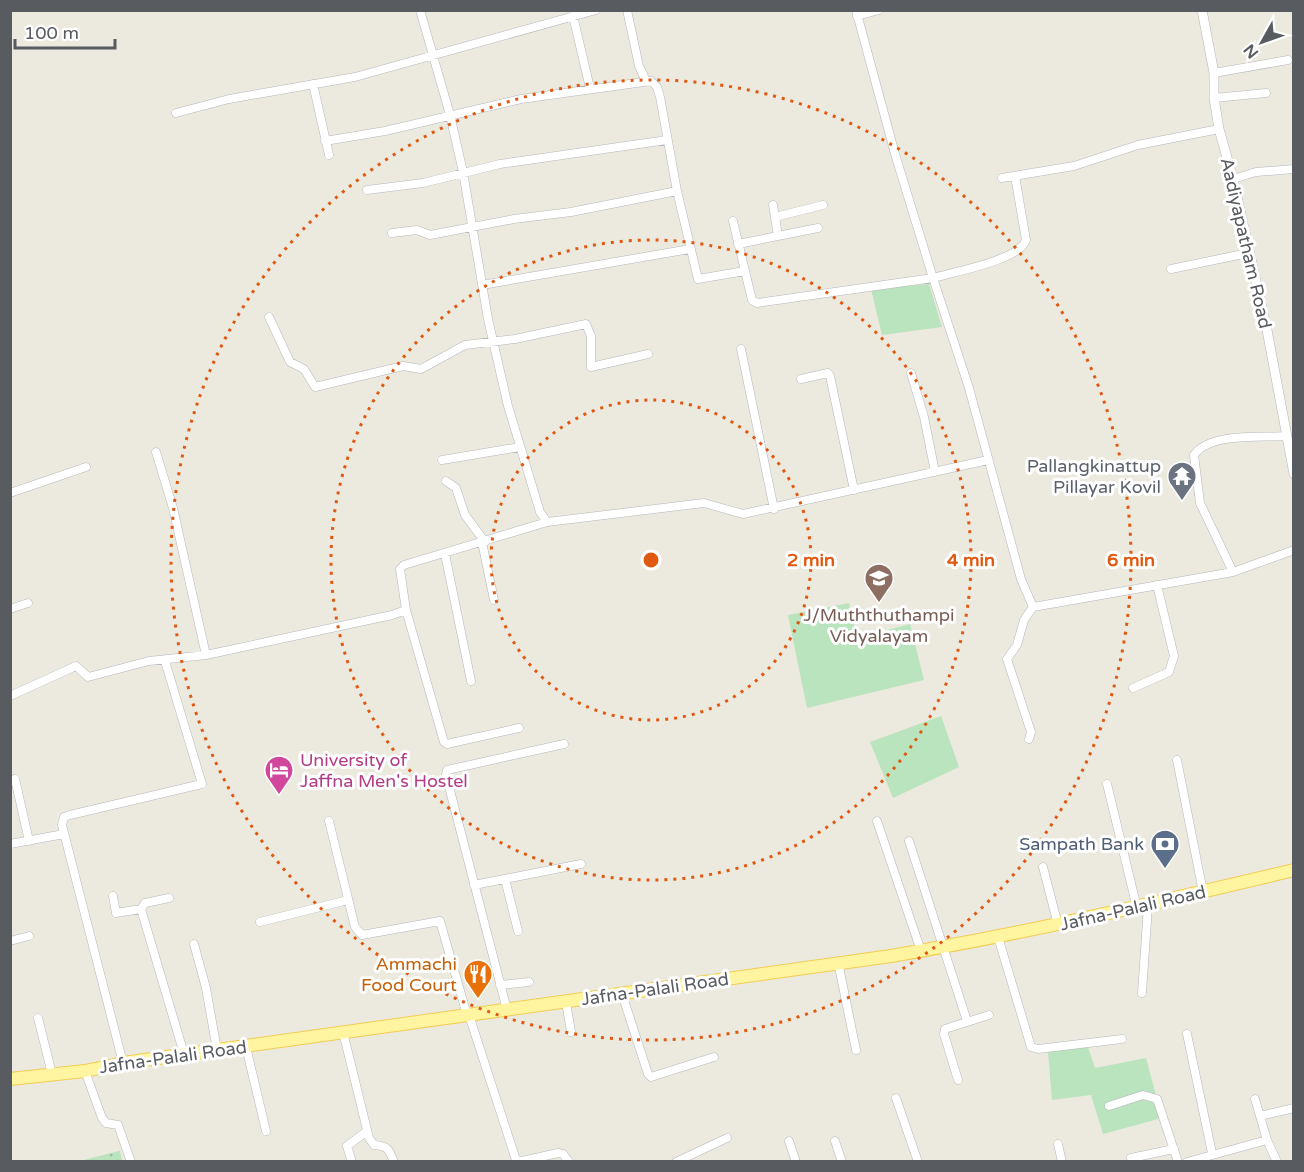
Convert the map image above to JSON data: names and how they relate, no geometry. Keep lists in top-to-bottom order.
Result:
{
  "streets": {
    "main road": ["Jafna-Palali Road"],
    "street": ["Aadiyapatham Road"]
  },
  "places": {
    "temple": ["Pallangkinattup Pillayar Kovil"],
    "school or university": ["J/Muththuthampi Vidyalayam"],
    "hotel": ["University of Jaffna Men's Hostel"],
    "bank": ["Sampath Bank"],
    "restaurant": ["Ammachi Food Court"]
  },
  "scale_bar": "100 m",
  "north": "bottom left",
  "rings": ["2 min", "4 min", "6 min"]
}
